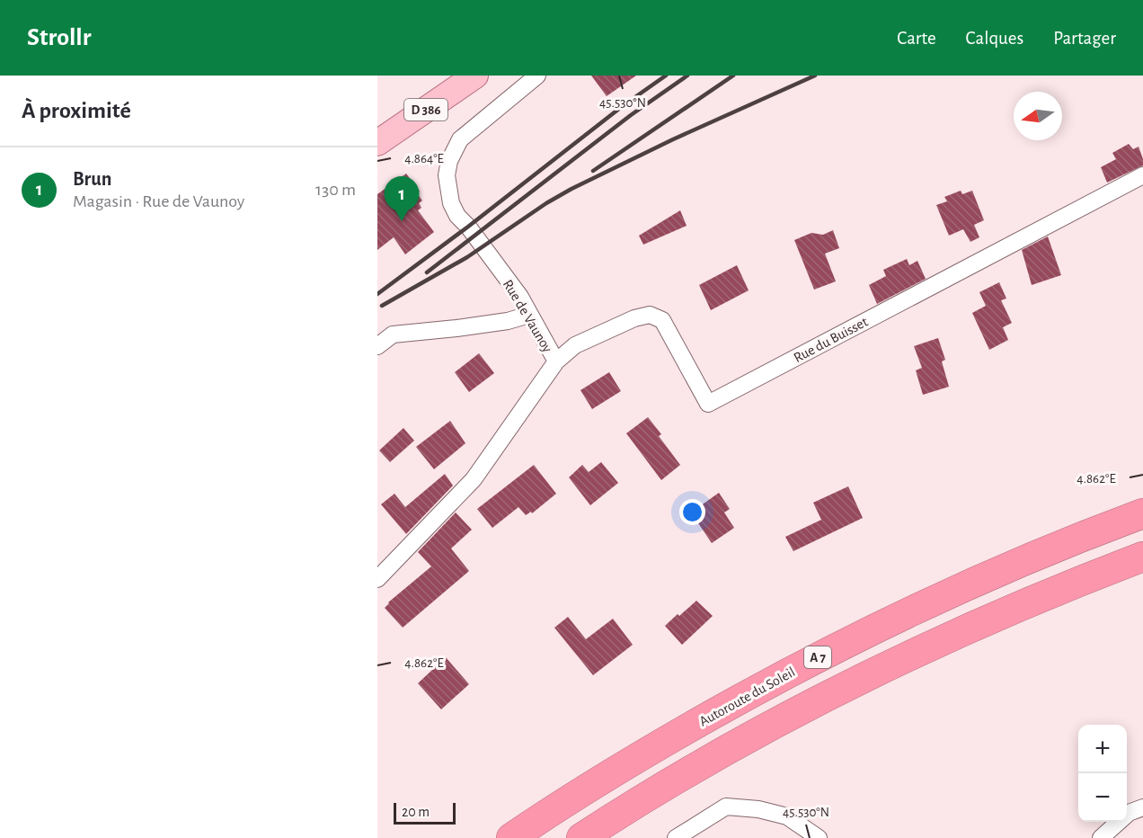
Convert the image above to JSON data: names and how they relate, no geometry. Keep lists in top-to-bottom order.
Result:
{
  "streets": {
    "highway": ["A 7", "Autoroute du Soleil"],
    "main road": ["D 386"],
    "street": ["Rue de Vaunoy", "Rue du Buisset"]
  },
  "crossings": [
    ["Rue de Vaunoy", "Rue du Buisset"]
  ],
  "scale_bar": "20 m",
  "north": "left",
  "page": {
    "header": "Strollr",
    "nav": ["Carte", "Calques", "Partager"],
    "heading": "À proximité",
    "list": [
      {
        "mark": "1",
        "name": "Brun",
        "note": "Magasin · Rue de Vaunoy",
        "value": "130 m"
      }
    ],
    "pins": "1",
    "map_buttons": ["+", "−"],
    "scale": "20 m"
  },
  "coordinates": ["45.530°N", "4.864°E", "4.862°E"]
}
